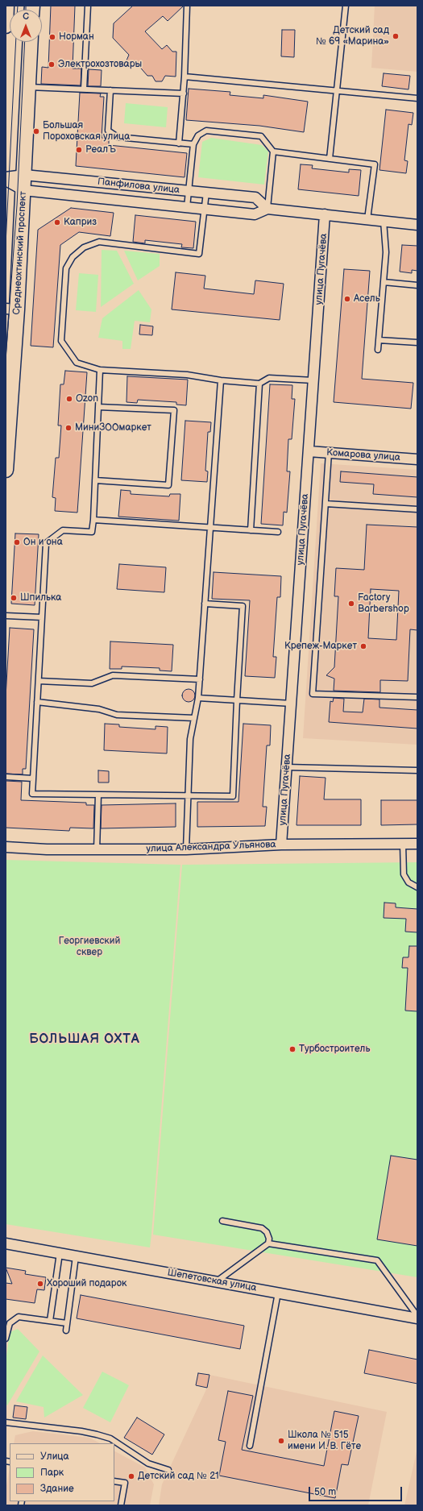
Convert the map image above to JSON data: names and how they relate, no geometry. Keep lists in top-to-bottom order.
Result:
{
  "streets": {
    "main road": ["Среднеохтинский проспект"],
    "street": [
      "Панфилова улица",
      "улица Пугачёва",
      "Комарова улица",
      "улица Александра Ульянова",
      "Шепетовская улица"
    ]
  },
  "crossings": [
    ["Панфилова улица", "Среднеохтинский проспект"],
    ["Панфилова улица", "улица Пугачёва"],
    ["улица Пугачёва", "Комарова улица"],
    ["улица Пугачёва", "улица Александра Ульянова"]
  ],
  "districts": ["БОЛЬШАЯ ОХТА"],
  "parks": ["Георгиевский сквер"],
  "places": [
    "Детский сад № 69 «Марина»",
    "Норман",
    "Электрохозтовары",
    "Большая Пороховская улица",
    "РеалЪ",
    "Каприз",
    "Асель",
    "Ozon",
    "МиниЗООмаркет",
    "Он и она",
    "Шпилька",
    "Factory Barbershop",
    "Крепеж-Маркет",
    "Турбостроитель",
    "Хороший подарок",
    "Школа № 515 имени И. В. Гёте",
    "Детский сад № 21"
  ],
  "legend": ["Улица", "Парк", "Здание"],
  "scale_bar": "50 m",
  "north": "top"
}
